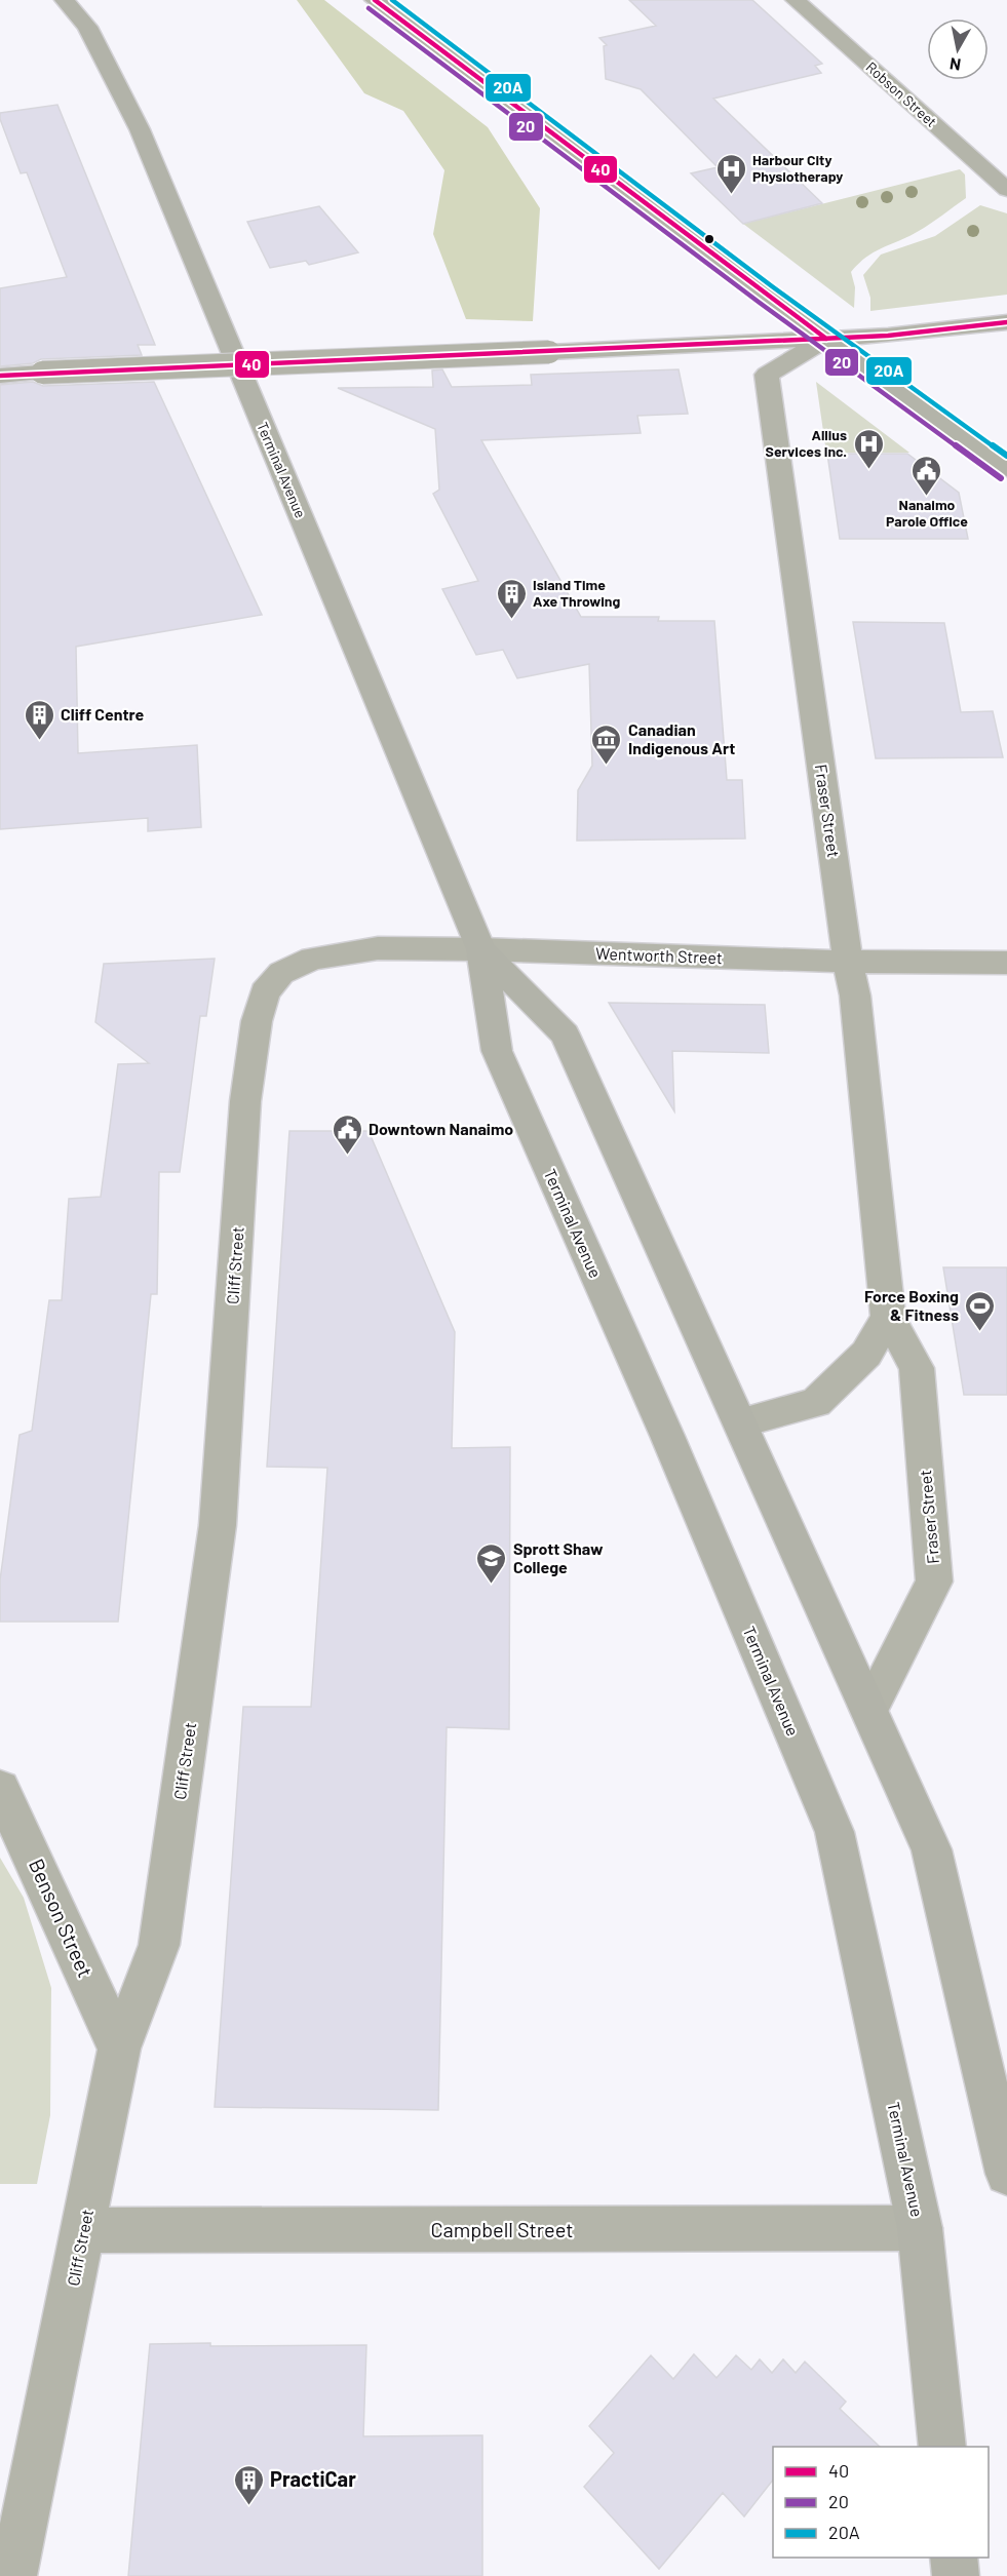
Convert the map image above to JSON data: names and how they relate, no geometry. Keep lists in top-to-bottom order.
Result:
{
  "streets": {
    "highway": ["Terminal Avenue"],
    "street": [
      "Robson Street",
      "Fraser Street",
      "Wentworth Street",
      "Cliff Street",
      "Benson Street",
      "Campbell Street"
    ]
  },
  "crossings": [
    ["Terminal Avenue", "Fraser Street"],
    ["Terminal Avenue", "Wentworth Street"],
    ["Terminal Avenue", "Campbell Street"],
    ["Fraser Street", "Wentworth Street"],
    ["Wentworth Street", "Cliff Street"],
    ["Cliff Street", "Benson Street"],
    ["Cliff Street", "Campbell Street"]
  ],
  "places": {
    "hospital": ["Harbour City Physiotherapy", "Allius Services Inc."],
    "public building": ["Nanaimo Parole Office", "Downtown Nanaimo"],
    "building": ["Island Time Axe Throwing", "Cliff Centre", "PractiCar"],
    "museum": ["Canadian Indigenous Art"],
    "sports": ["Force Boxing & Fitness"],
    "school or university": ["Sprott Shaw College"]
  },
  "lines": ["transit line 40", "transit line 20A", "transit line 20"],
  "legend": ["40", "20", "20A"],
  "north": "bottom"
}
